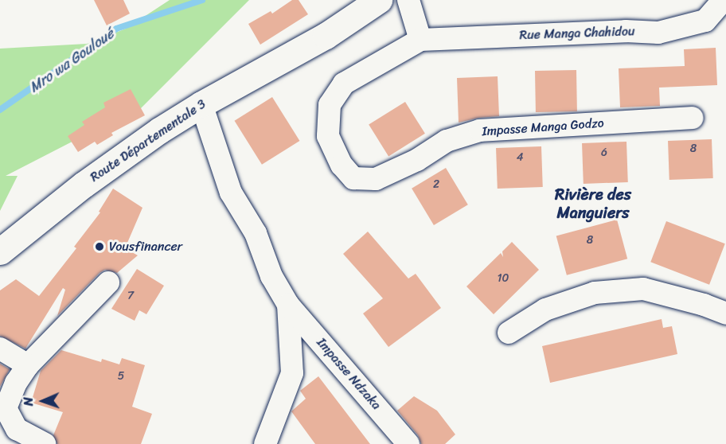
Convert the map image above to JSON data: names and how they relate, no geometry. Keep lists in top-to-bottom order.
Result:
{
  "streets": {
    "main road": ["Route Départementale 3"],
    "street": ["Rue Manga Chahidou", "Impasse Manga Godzo", "Impasse Ndzaka"]
  },
  "crossings": [
    ["Rue Manga Chahidou", "Impasse Manga Godzo"],
    ["Route Départementale 3", "Impasse Ndzaka"]
  ],
  "districts": ["Rivière des Manguiers"],
  "water": ["Mro wa Gouloué"],
  "places": ["Vousfinancer"],
  "house_numbers": [
    "8",
    "6",
    "4",
    "2",
    "8",
    "10",
    "7",
    "5"
  ],
  "north": "left"
}
